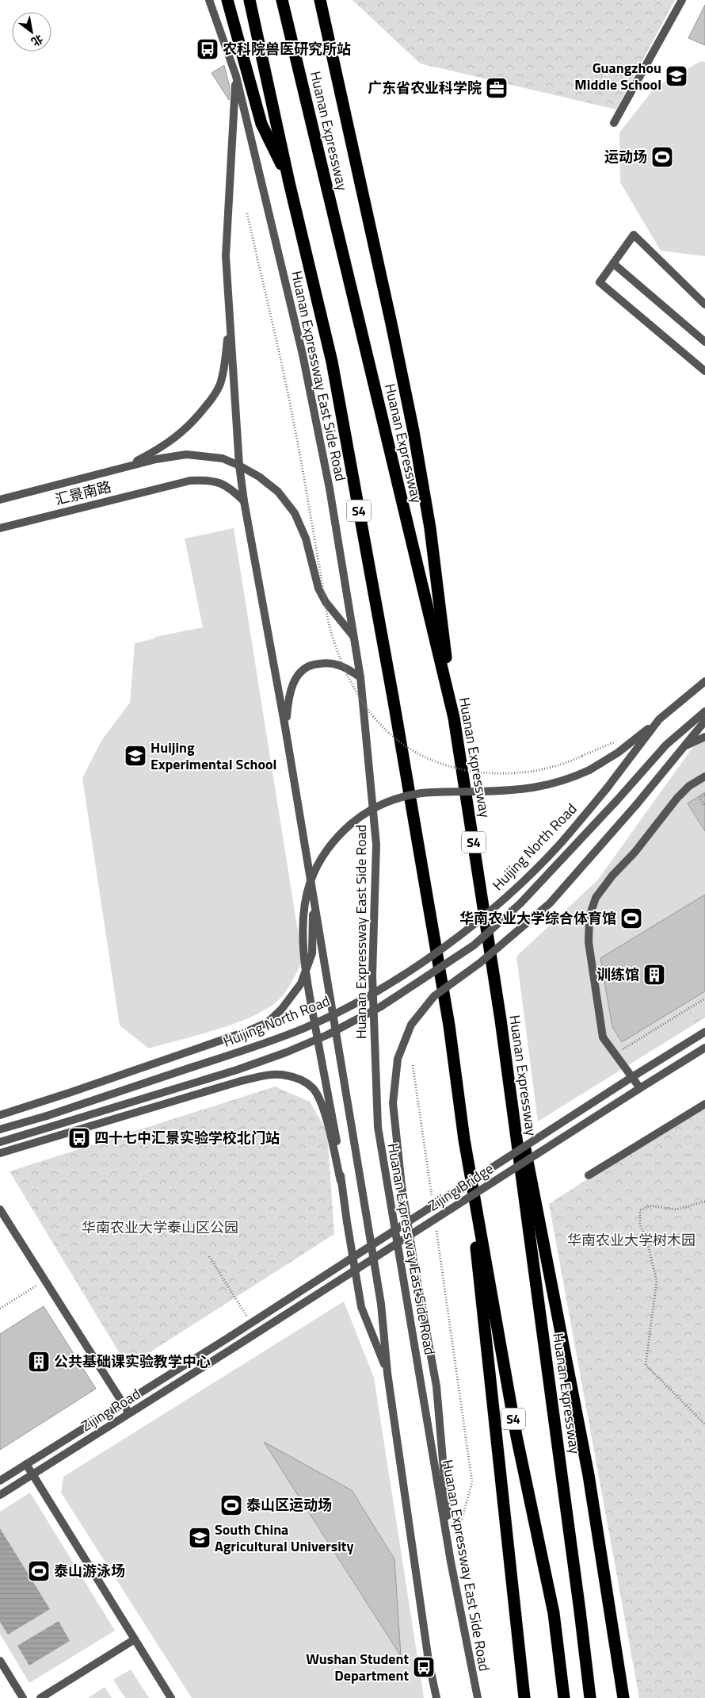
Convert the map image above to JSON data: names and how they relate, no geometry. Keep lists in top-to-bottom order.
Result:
{
  "streets": {
    "highway": ["Huanan Expressway", "S4"],
    "street": [
      "Huanan Expressway East Side Road",
      "汇景南路",
      "Huijing North Road",
      "Zijing Bridge",
      "Zijing Road"
    ]
  },
  "crossings": [
    ["Huanan Expressway East Side Road", "汇景南路"],
    ["Zijing Bridge", "Zijing Road"]
  ],
  "parks": ["华南农业大学泰山区公园", "华南农业大学树木园"],
  "places": {
    "bus stop": ["农科院兽医研究所站", "四十七中汇景实验学校北门站", "Wushan Student Department"],
    "school or university": ["Guangzhou Middle School", "Huijing Experimental School", "South China Agricultural University"],
    "office": ["广东省农业科学院"],
    "sports": [
      "运动场",
      "华南农业大学综合体育馆",
      "泰山区运动场",
      "泰山游泳场"
    ],
    "building": ["训练馆", "公共基础课实验教学中心"]
  },
  "north": "bottom right"
}
